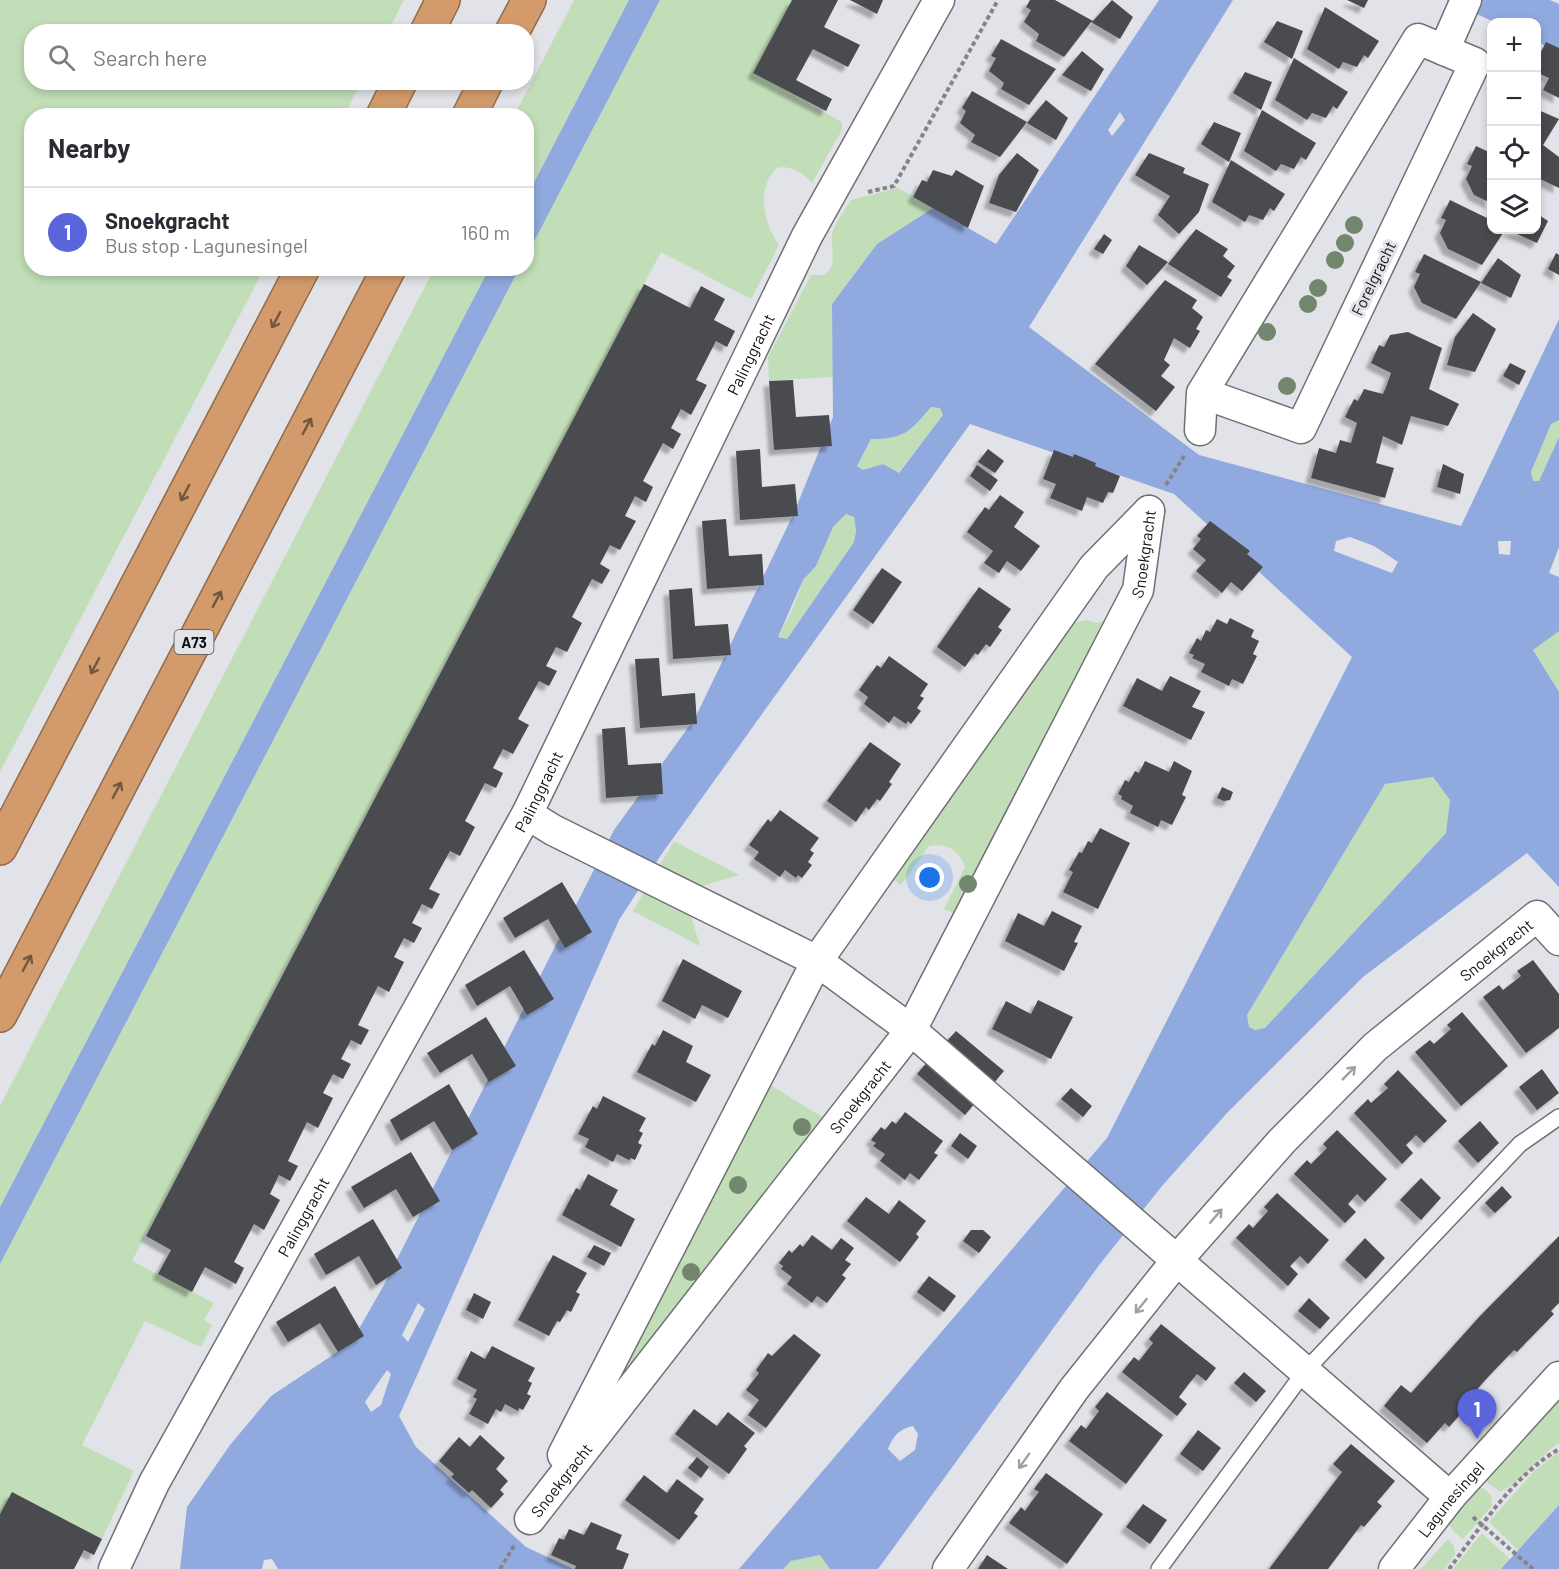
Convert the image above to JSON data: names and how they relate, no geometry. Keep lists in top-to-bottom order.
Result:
{
  "streets": {
    "highway": ["A73"],
    "street": [
      "Forelgracht",
      "Palinggracht",
      "Snoekgracht",
      "Lagunesingel"
    ]
  },
  "page": {
    "map_buttons": ["+", "−"],
    "search": "Search here",
    "heading": "Nearby",
    "list": [
      {
        "mark": "1",
        "name": "Snoekgracht",
        "note": "Bus stop · Lagunesingel",
        "value": "160 m"
      }
    ],
    "pins": "1"
  }
}
